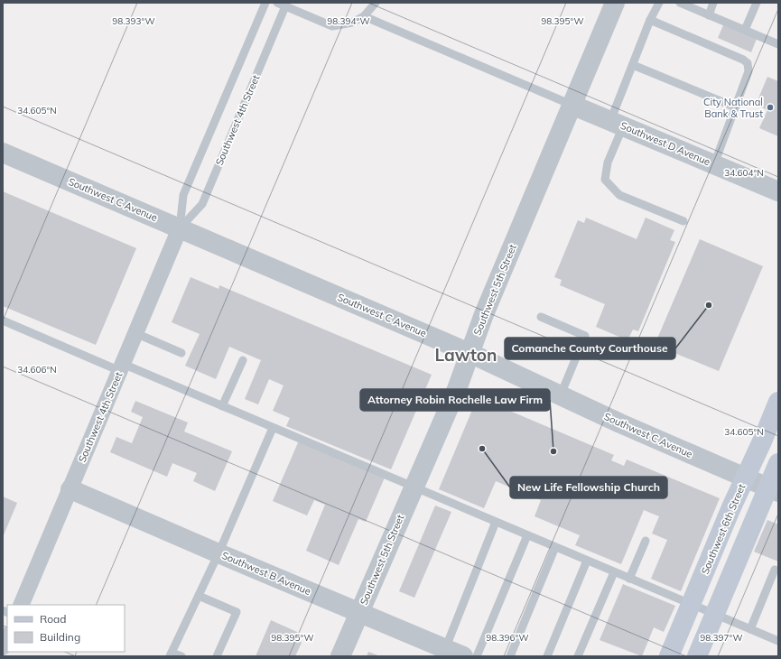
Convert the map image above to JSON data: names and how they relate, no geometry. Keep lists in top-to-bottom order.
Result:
{
  "streets": {
    "main road": ["Southwest 6th Street"],
    "street": [
      "Southwest 4th Street",
      "Southwest D Avenue",
      "Southwest C Avenue",
      "Southwest 5th Street",
      "Southwest B Avenue"
    ]
  },
  "crossings": [
    ["Southwest 4th Street", "Southwest C Avenue"],
    ["Southwest 4th Street", "Southwest B Avenue"],
    ["Southwest D Avenue", "Southwest 5th Street"],
    ["Southwest C Avenue", "Southwest 5th Street"],
    ["Southwest C Avenue", "Southwest 6th Street"],
    ["Southwest 5th Street", "Southwest B Avenue"]
  ],
  "districts": ["Lawton"],
  "places": [
    "City National Bank & Trust",
    "Comanche County Courthouse",
    "New Life Fellowship Church",
    "Attorney Robin Rochelle Law Firm"
  ],
  "legend": ["Road", "Building"],
  "coordinates": [
    "98.394°W",
    "98.395°W",
    "98.393°W",
    "34.605°N",
    "34.604°N",
    "34.606°N",
    "98.396°W",
    "98.397°W"
  ]
}
